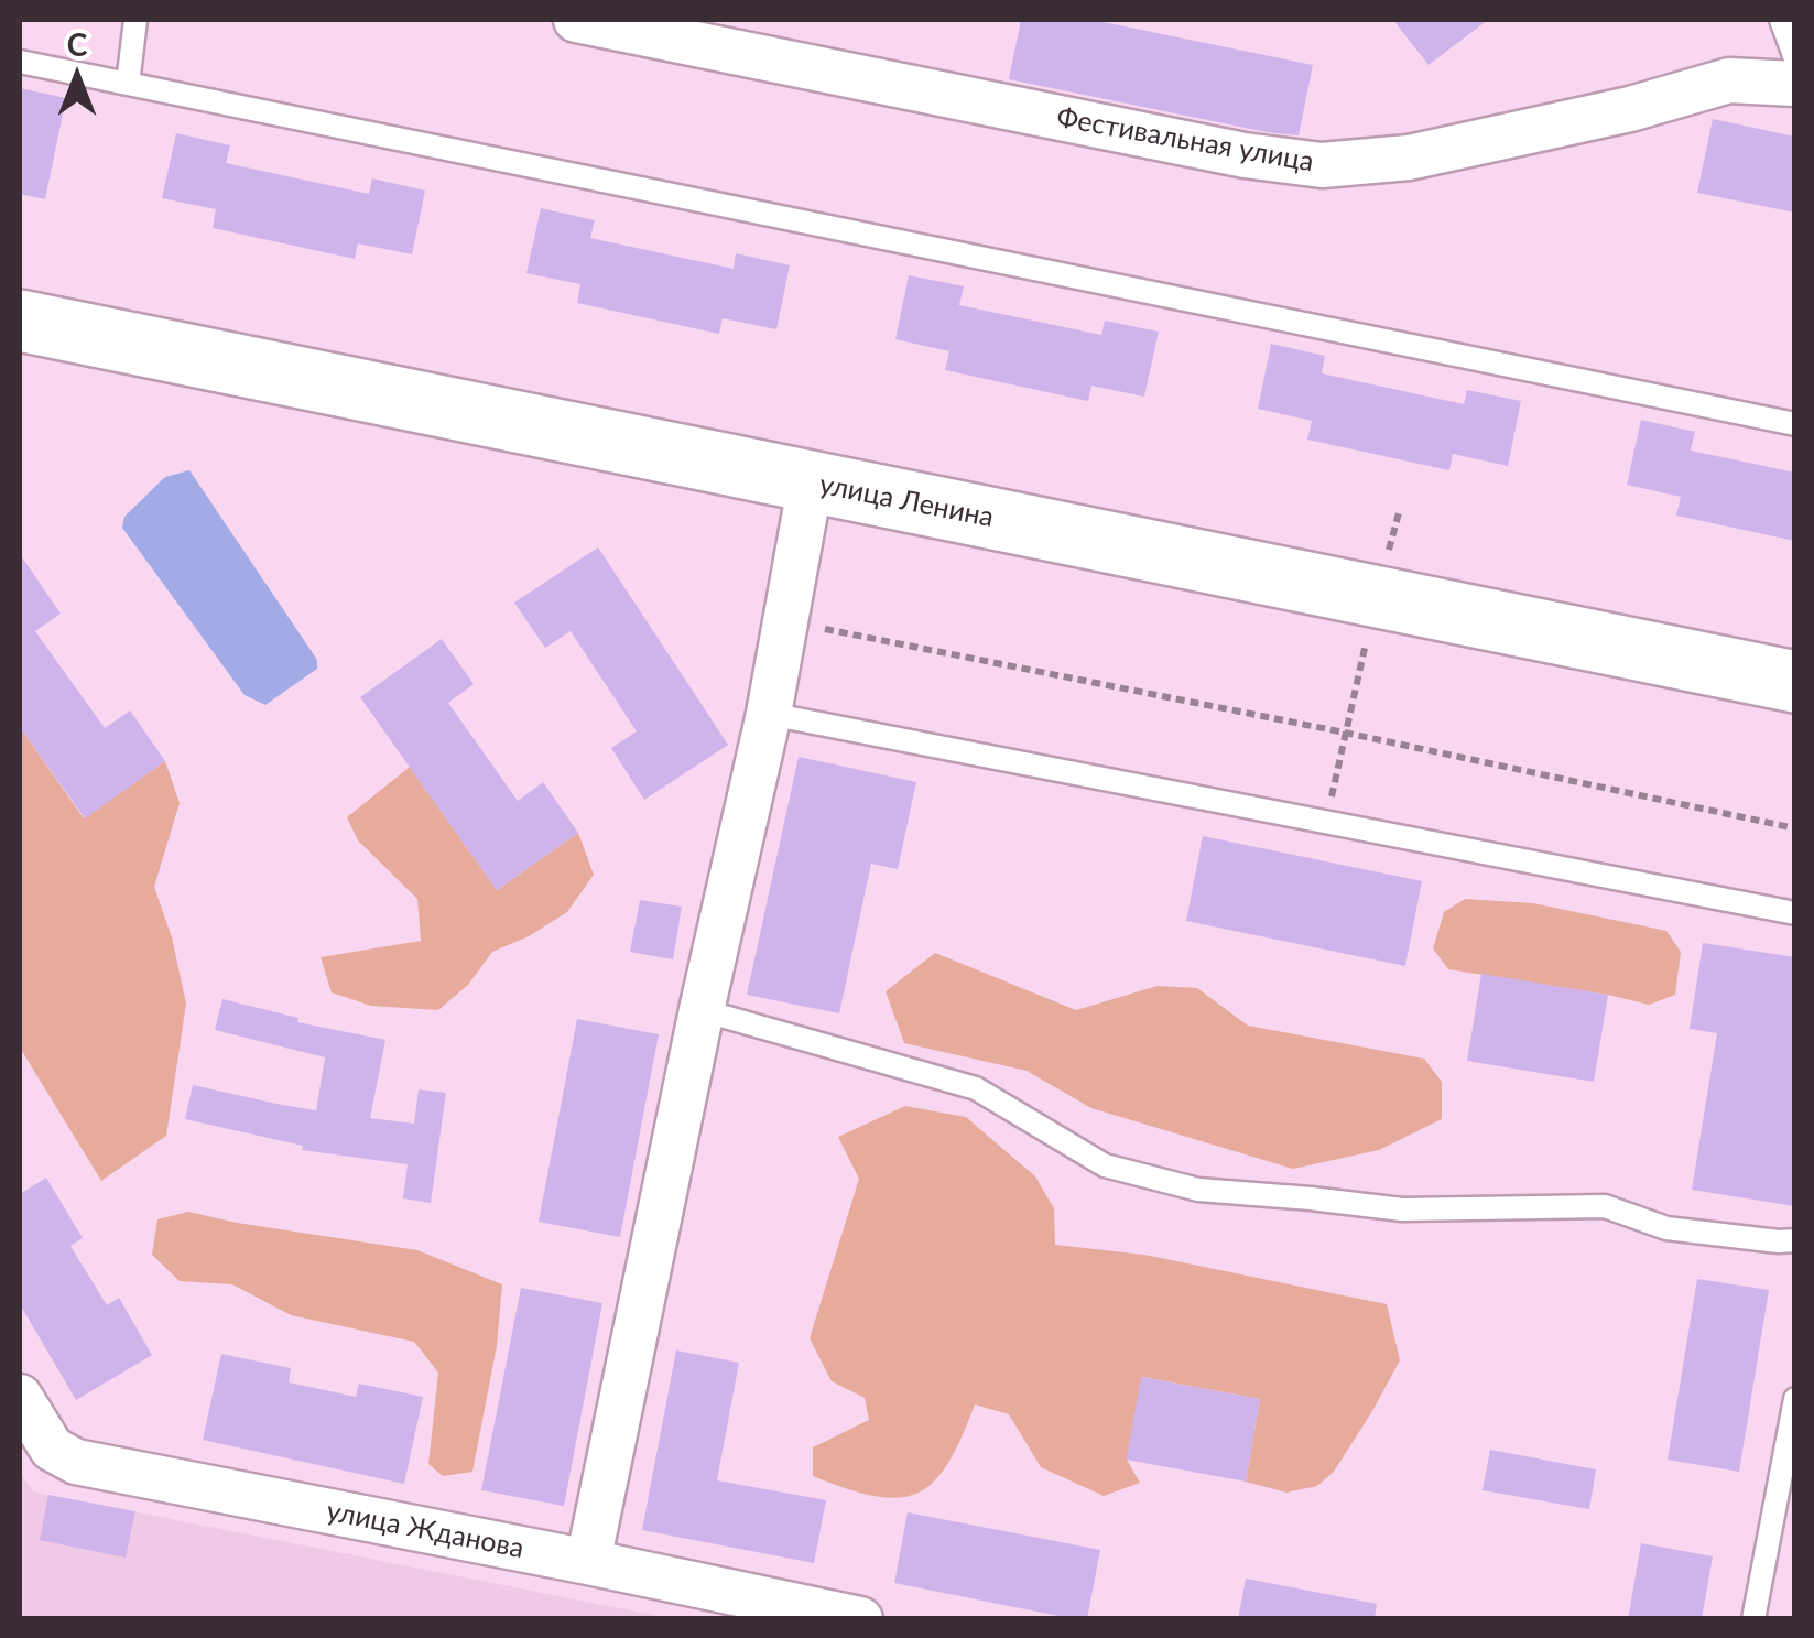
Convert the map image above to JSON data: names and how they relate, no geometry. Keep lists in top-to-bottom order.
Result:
{
  "streets": {
    "street": ["Фестивальная улица", "улица Ленина", "улица Жданова"]
  },
  "north": "top"
}
